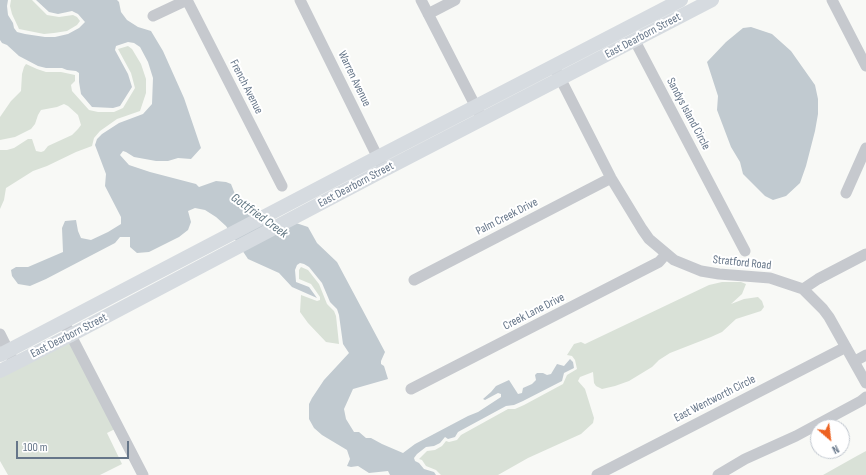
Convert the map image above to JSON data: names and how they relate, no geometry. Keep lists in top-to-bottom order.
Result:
{
  "streets": {
    "main road": ["East Dearborn Street"],
    "street": [
      "Warren Avenue",
      "French Avenue",
      "Sandys Island Circle",
      "Palm Creek Drive",
      "Stratford Road",
      "Creek Lane Drive",
      "East Wentworth Circle"
    ]
  },
  "crossings": [
    ["East Dearborn Street", "Warren Avenue"],
    ["East Dearborn Street", "Sandys Island Circle"],
    ["East Dearborn Street", "Stratford Road"],
    ["Palm Creek Drive", "Stratford Road"],
    ["Stratford Road", "Creek Lane Drive"],
    ["Stratford Road", "East Wentworth Circle"]
  ],
  "water": ["Gottfried Creek"],
  "scale_bar": "100 m",
  "north": "bottom right"
}
